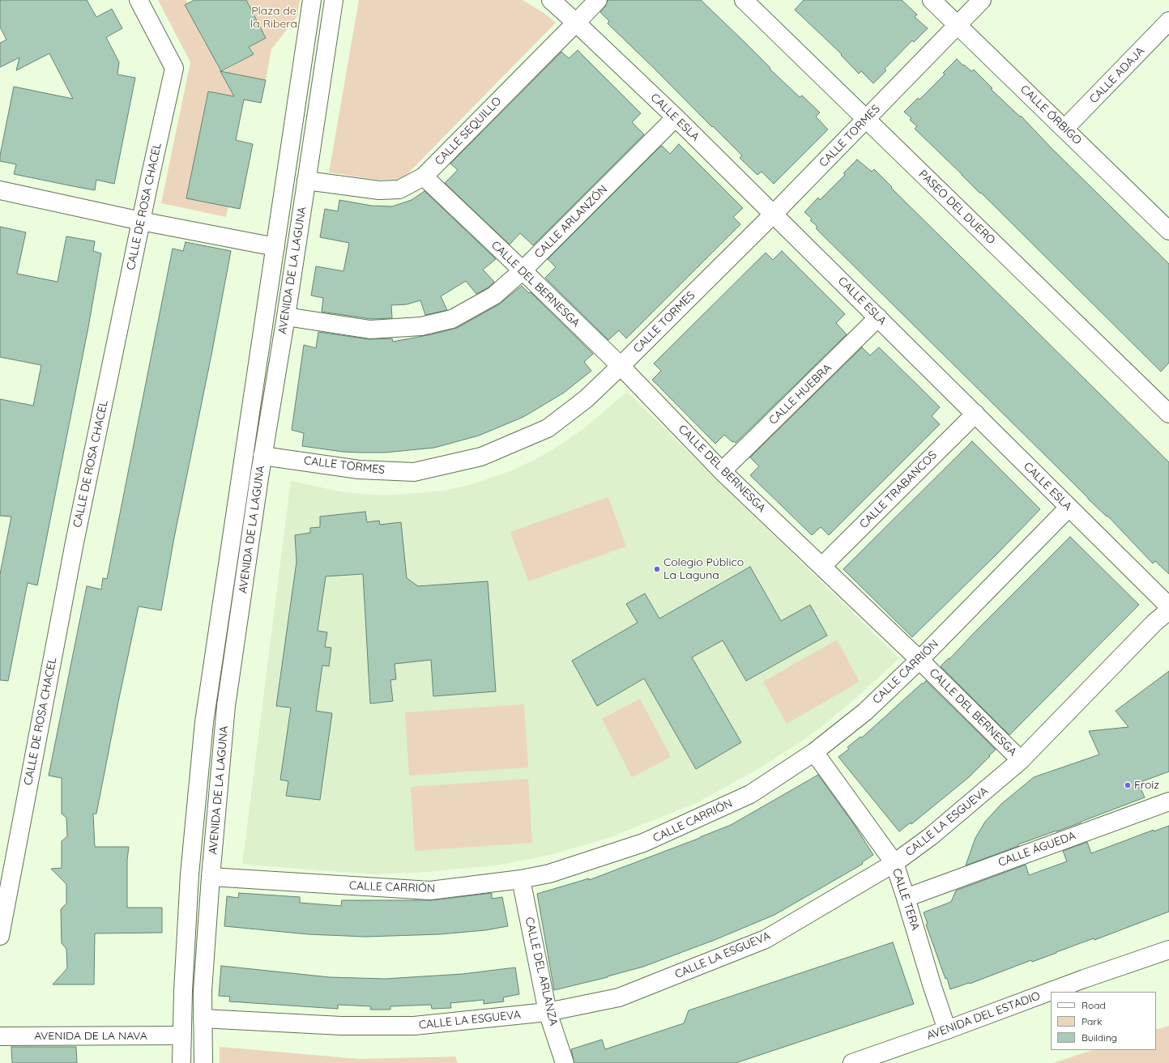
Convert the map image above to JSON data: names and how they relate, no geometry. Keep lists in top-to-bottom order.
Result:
{
  "streets": {
    "street": [
      "CALLE ADAJA",
      "CALLE ÓRBIGO",
      "CALLE ESLA",
      "CALLE SEQUILLO",
      "CALLE TORMES",
      "CALLE DE ROSA CHACEL",
      "PASEO DEL DUERO",
      "CALLE ARLANZÓN",
      "AVENIDA DE LA LAGUNA",
      "CALLE DEL BERNESGA",
      "CALLE HUEBRA",
      "CALLE TRABANCOS",
      "CALLE CARRIÓN",
      "CALLE LA ESGUEVA",
      "CALLE ÁGUEDA",
      "CALLE TERA",
      "CALLE DEL ARLANZA",
      "AVENIDA DEL ESTADIO",
      "AVENIDA DE LA NAVA"
    ]
  },
  "crossings": [
    ["CALLE ADAJA", "CALLE ÓRBIGO"],
    ["CALLE ÓRBIGO", "CALLE TORMES"],
    ["CALLE ESLA", "CALLE SEQUILLO"],
    ["CALLE ESLA", "CALLE TORMES"],
    ["CALLE ESLA", "CALLE ARLANZÓN"],
    ["CALLE ESLA", "CALLE HUEBRA"],
    ["CALLE ESLA", "CALLE TRABANCOS"],
    ["CALLE ESLA", "CALLE CARRIÓN"],
    ["CALLE SEQUILLO", "AVENIDA DE LA LAGUNA"],
    ["CALLE SEQUILLO", "CALLE DEL BERNESGA"],
    ["CALLE TORMES", "PASEO DEL DUERO"],
    ["CALLE TORMES", "AVENIDA DE LA LAGUNA"],
    ["CALLE TORMES", "CALLE DEL BERNESGA"],
    ["CALLE ARLANZÓN", "AVENIDA DE LA LAGUNA"],
    ["CALLE ARLANZÓN", "CALLE DEL BERNESGA"],
    ["AVENIDA DE LA LAGUNA", "CALLE CARRIÓN"],
    ["AVENIDA DE LA LAGUNA", "CALLE LA ESGUEVA"],
    ["AVENIDA DE LA LAGUNA", "AVENIDA DE LA NAVA"],
    ["CALLE DEL BERNESGA", "CALLE HUEBRA"],
    ["CALLE DEL BERNESGA", "CALLE TRABANCOS"],
    ["CALLE DEL BERNESGA", "CALLE CARRIÓN"],
    ["CALLE DEL BERNESGA", "CALLE LA ESGUEVA"],
    ["CALLE CARRIÓN", "CALLE TERA"],
    ["CALLE CARRIÓN", "CALLE DEL ARLANZA"],
    ["CALLE LA ESGUEVA", "CALLE TERA"],
    ["CALLE LA ESGUEVA", "CALLE DEL ARLANZA"],
    ["CALLE ÁGUEDA", "CALLE TERA"],
    ["CALLE TERA", "AVENIDA DEL ESTADIO"]
  ],
  "parks": ["Plaza de la Ribera"],
  "places": ["Colegio Público La Laguna", "Froiz"],
  "legend": ["Road", "Park", "Building"]
}
